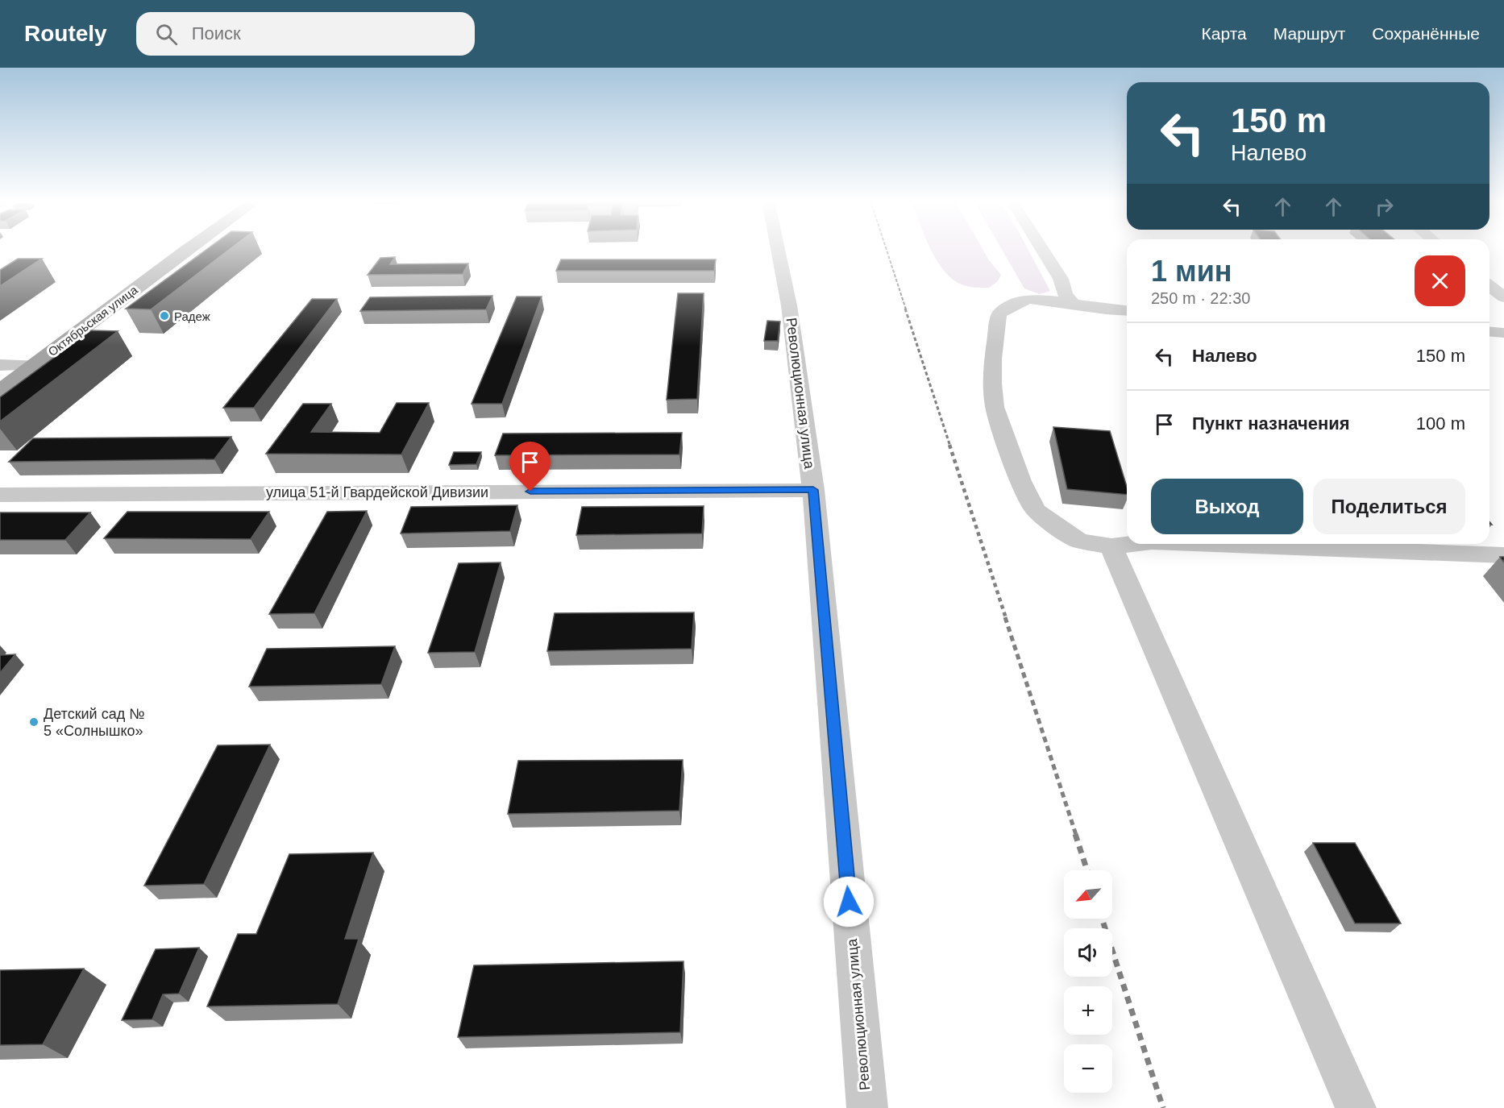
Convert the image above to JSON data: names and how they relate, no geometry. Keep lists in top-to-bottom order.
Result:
{
  "streets": {
    "main road": ["Октябрьская улица"],
    "street": ["Революционная улица", "улица 51-й Гвардейской Дивизии"]
  },
  "crossings": [
    ["Революционная улица", "улица 51-й Гвардейской Дивизии"]
  ],
  "places": ["Радеж", "Детский сад № 5 «Солнышко»"],
  "north": "bottom left",
  "page": {
    "header": "Routely",
    "search": "Поиск",
    "nav": ["Карта", "Маршрут", "Сохранённые"],
    "turn": ["150 m", "Налево"],
    "heading": ["1 мин", "250 m · 22:30"],
    "list": [
      {
        "name": "Налево",
        "value": "150 m"
      },
      {
        "name": "Пункт назначения",
        "value": "100 m"
      }
    ],
    "buttons": ["Выход", "Поделиться"],
    "map_buttons": ["+", "−"]
  }
}
